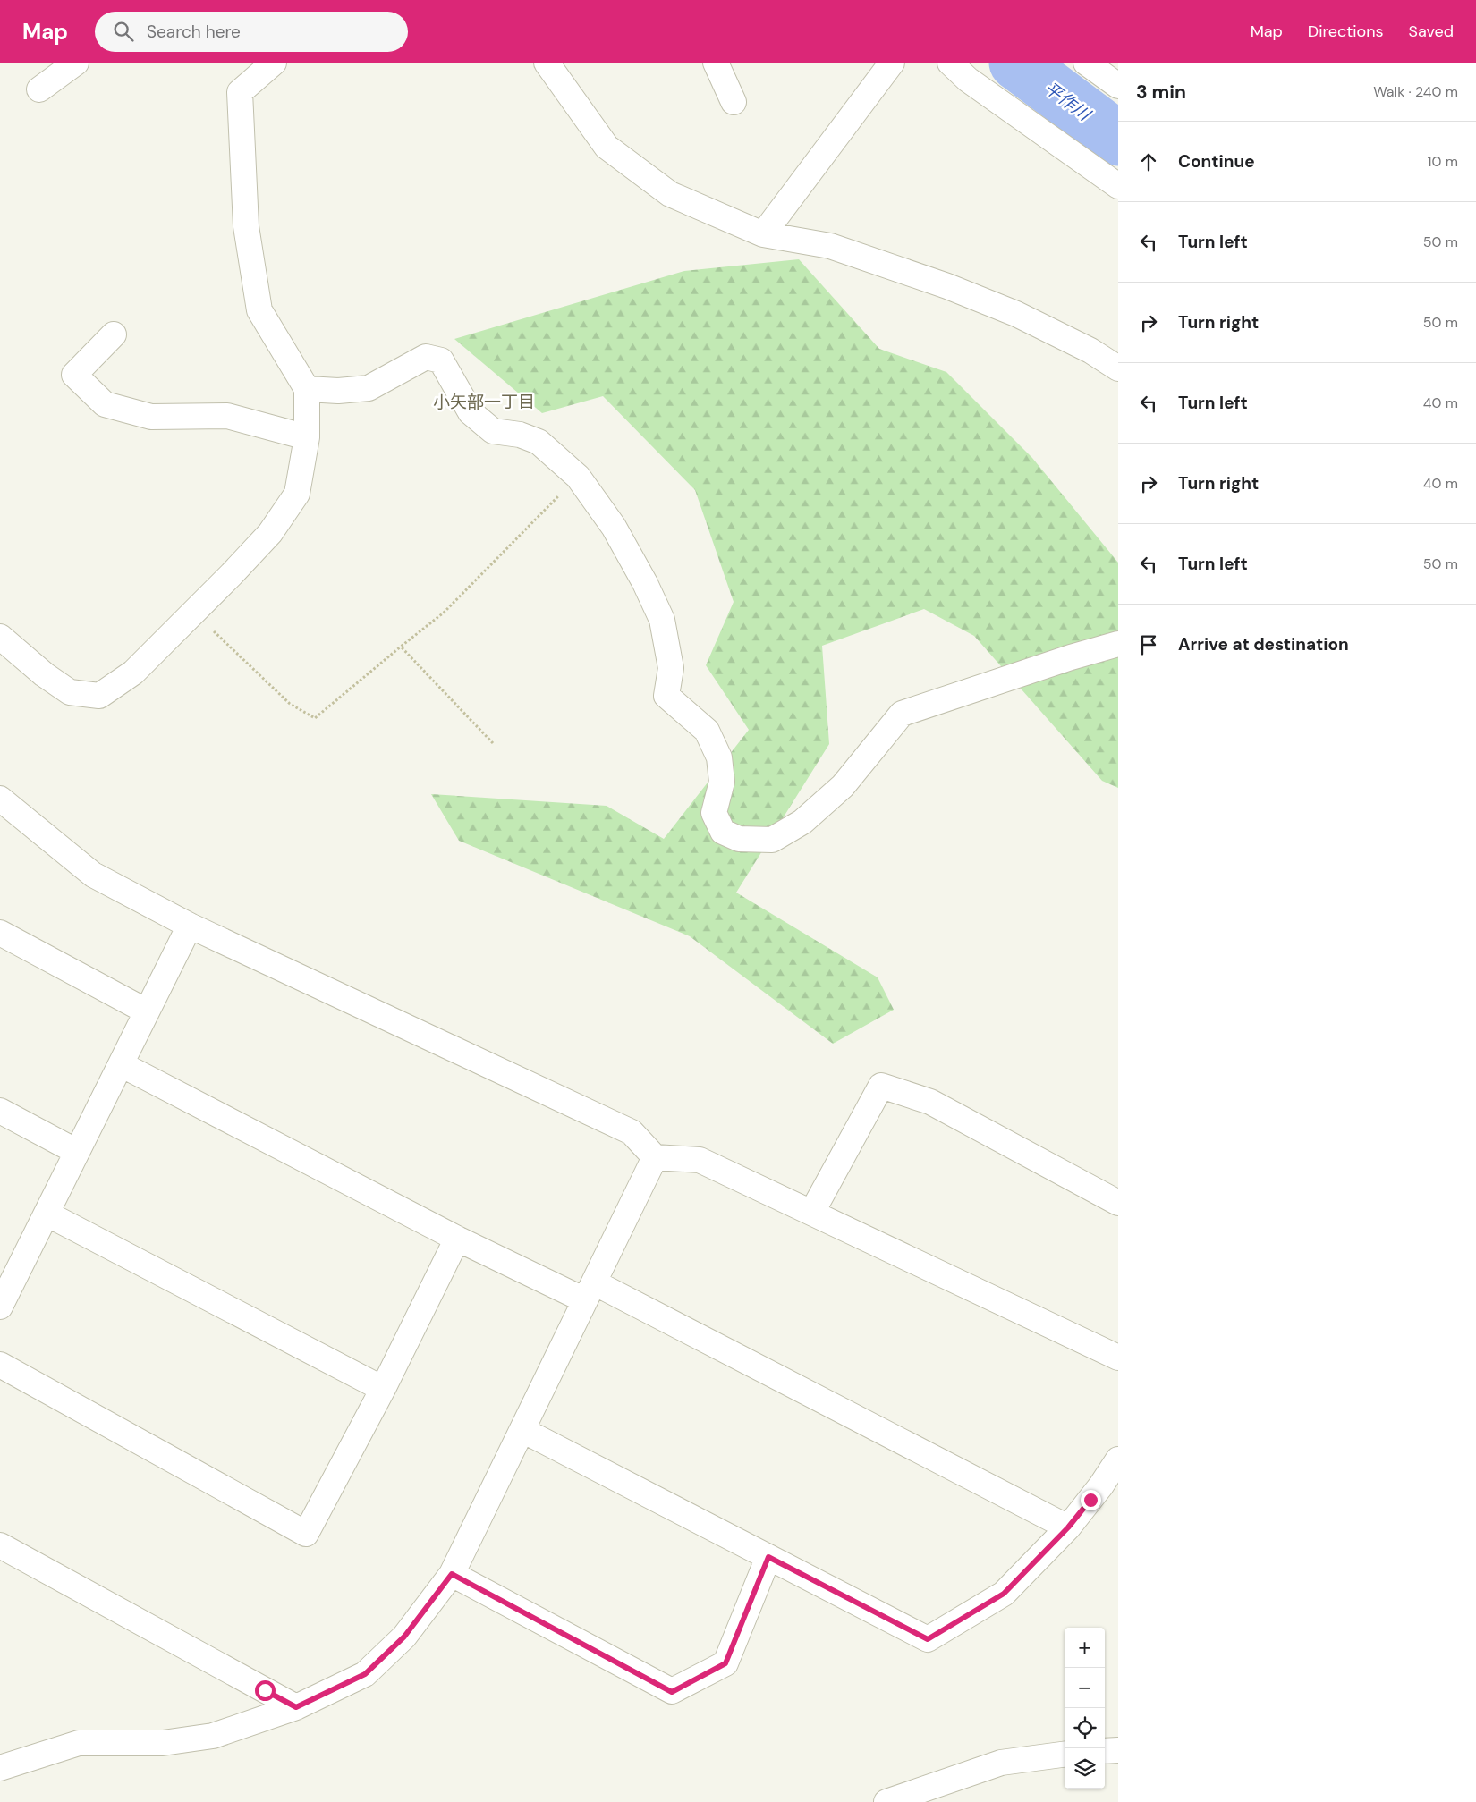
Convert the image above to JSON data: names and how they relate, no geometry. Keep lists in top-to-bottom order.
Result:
{
  "districts": ["小矢部一丁目"],
  "water": ["平作川"],
  "page": {
    "header": "Map",
    "search": "Search here",
    "nav": ["Map", "Directions", "Saved"],
    "heading": ["3 min", "Walk · 240 m"],
    "list": [
      ["Continue", "10 m"],
      ["Turn left", "50 m"],
      ["Turn right", "50 m"],
      ["Turn left", "40 m"],
      ["Turn right", "40 m"],
      ["Turn left", "50 m"],
      "Arrive at destination"
    ],
    "map_buttons": ["+", "−"]
  }
}
